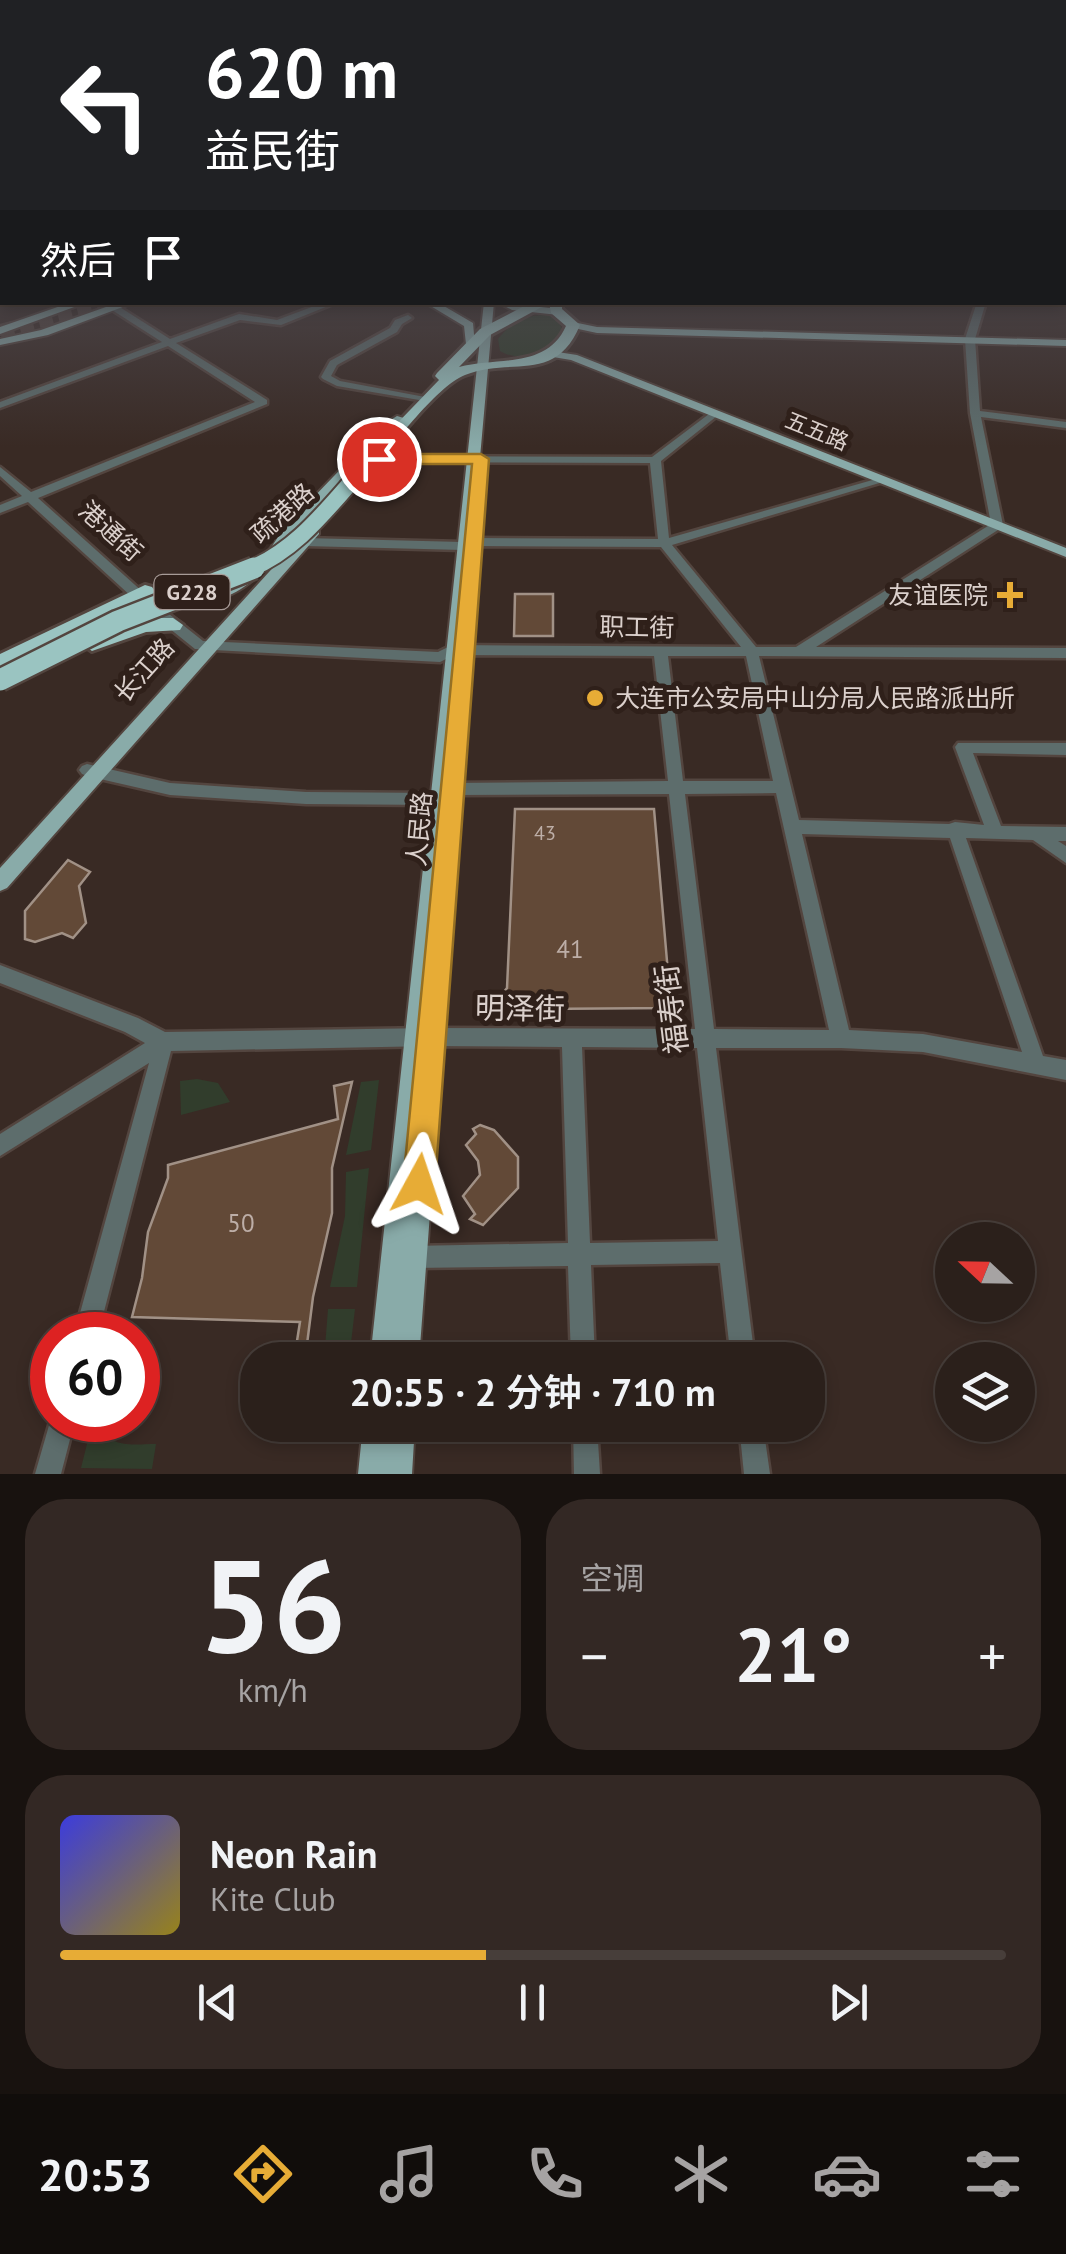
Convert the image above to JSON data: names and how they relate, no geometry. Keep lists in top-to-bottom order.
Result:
{
  "streets": {
    "highway": ["疏港路", "G228", "长江路"],
    "main road": ["五五路", "人民路"],
    "street": [
      "港通街",
      "职工街",
      "明泽街",
      "福寿街"
    ]
  },
  "crossings": [
    ["五五路", "G228"],
    ["疏港路", "长江路"],
    ["港通街", "职工街"],
    ["港通街", "长江路"],
    ["G228", "长江路"],
    ["G228", "人民路"],
    ["职工街", "长江路"],
    ["职工街", "人民路"],
    ["职工街", "福寿街"],
    ["长江路", "人民路"],
    ["人民路", "明泽街"],
    ["明泽街", "福寿街"]
  ],
  "places": {
    "health": ["友谊医院"],
    "other": ["大连市公安局中山分局人民路派出所"]
  },
  "house_numbers": ["43", "41", "50"],
  "north": "left",
  "page": {
    "turn": ["620 m", "益民街"],
    "then": "然后",
    "limit": "60",
    "trip": "20:55 · 2 分钟 · 710 m",
    "tile": [
      ["56", "km/h"],
      "空调"
    ],
    "heat": ["−", "21°", "+"],
    "song": ["Neon Rain", "Kite Club"],
    "tabs": "20:53"
  }
}
